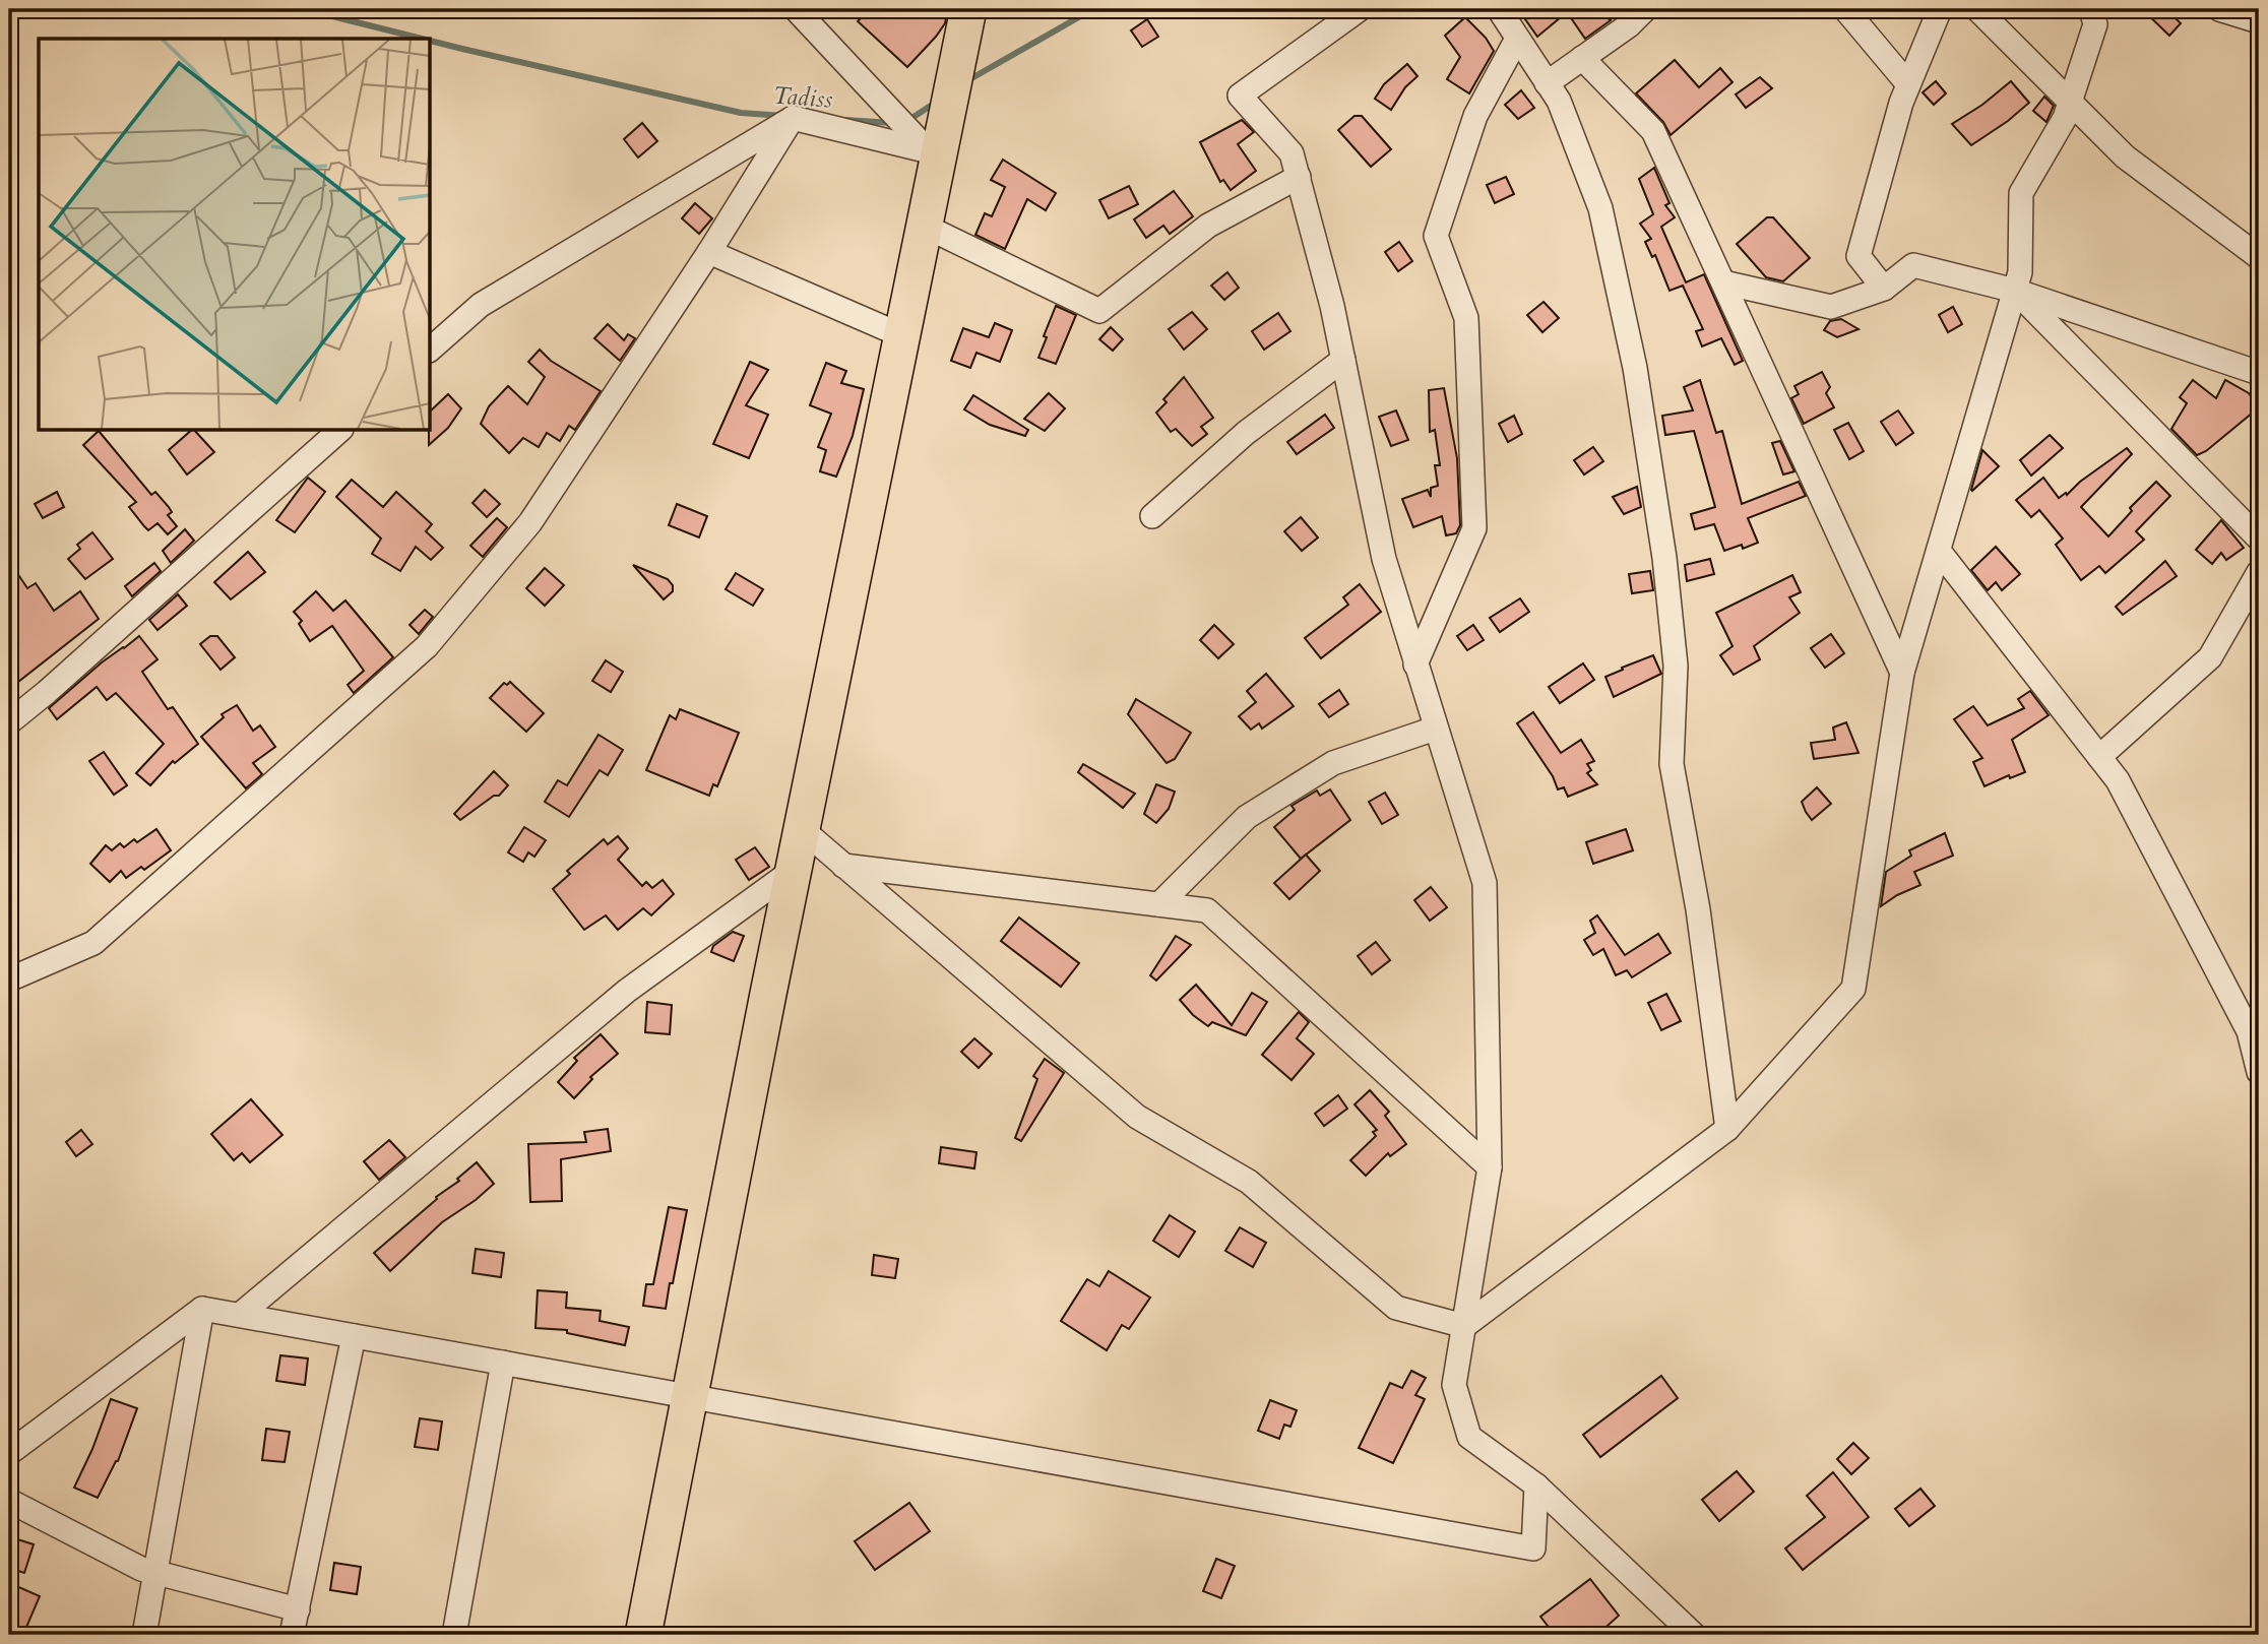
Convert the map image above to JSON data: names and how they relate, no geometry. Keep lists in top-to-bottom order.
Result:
{
  "water": ["Tadiss"]
}
